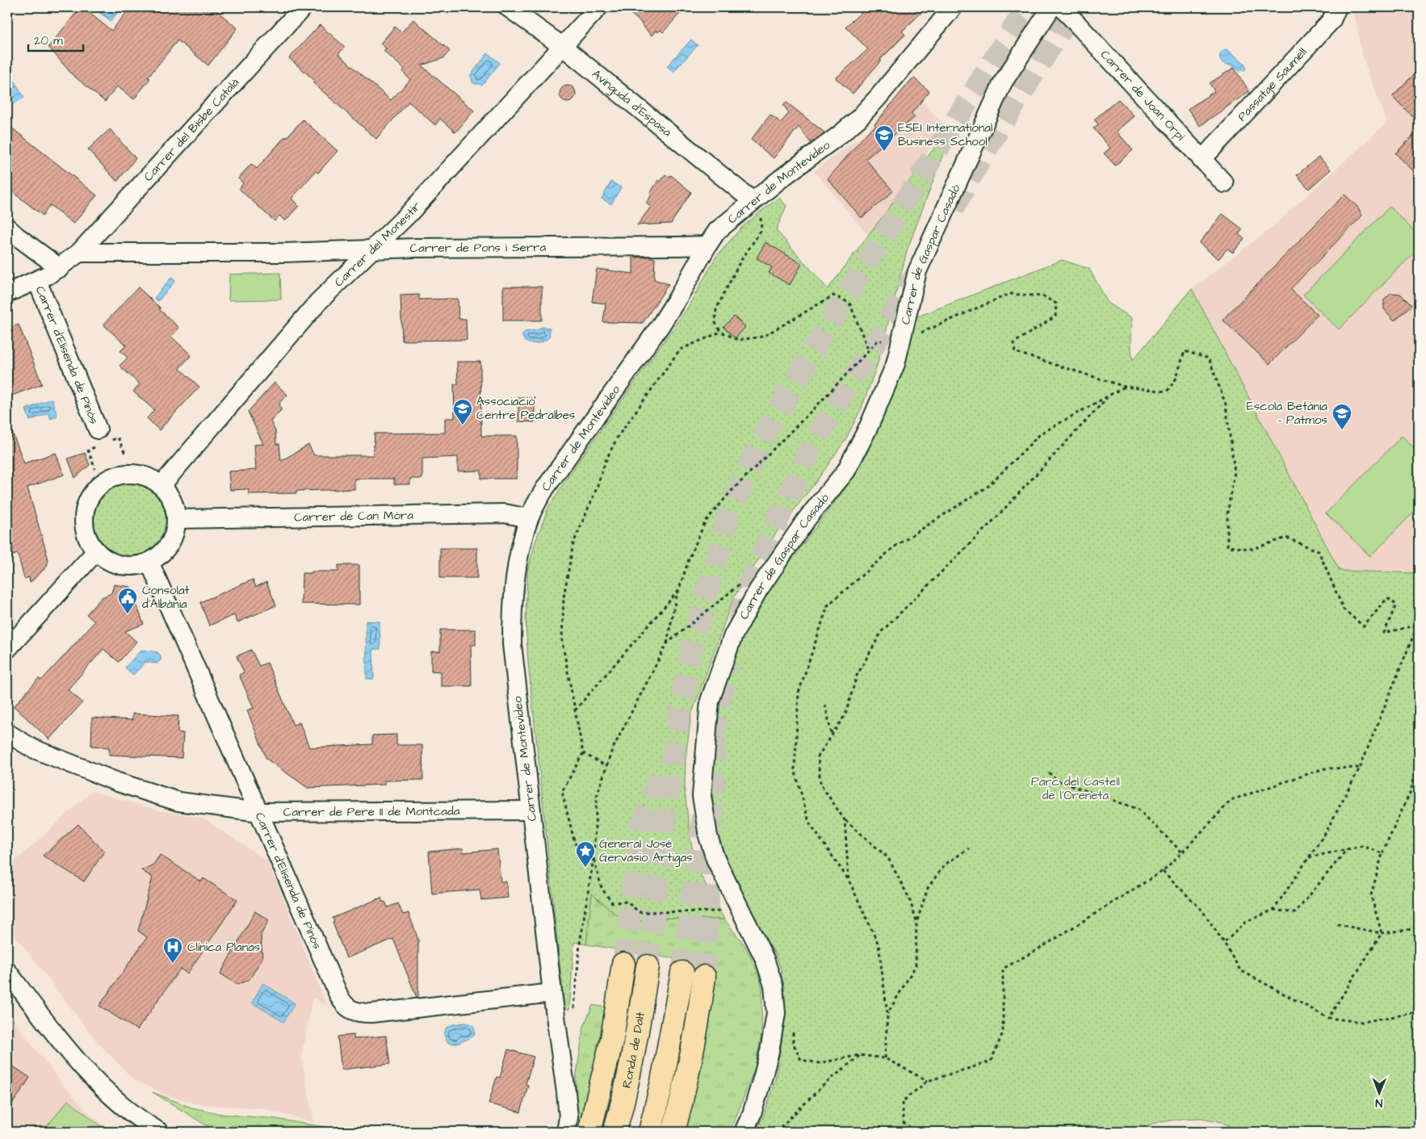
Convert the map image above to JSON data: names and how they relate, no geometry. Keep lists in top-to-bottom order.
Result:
{
  "streets": {
    "highway": ["Ronda de Dalt"],
    "street": [
      "Passatge Saumell",
      "Carrer de Joan Orpí",
      "Avinguda d'Espasa",
      "Carrer del Bisbe Català",
      "Carrer de Montevideo",
      "Carrer del Monestir",
      "Carrer de Pons i Serra",
      "Carrer de Gaspar Casadó",
      "Carrer d'Elisenda de Pinós",
      "Carrer de Can Móra",
      "Carrer de Pere II de Montcada"
    ]
  },
  "crossings": [
    ["Passatge Saumell", "Carrer de Joan Orpí"],
    ["Avinguda d'Espasa", "Carrer de Montevideo"],
    ["Avinguda d'Espasa", "Carrer del Monestir"],
    ["Carrer del Bisbe Català", "Carrer de Pons i Serra"],
    ["Carrer del Bisbe Català", "Carrer d'Elisenda de Pinós"],
    ["Carrer de Montevideo", "Carrer de Pons i Serra"],
    ["Carrer de Montevideo", "Carrer d'Elisenda de Pinós"],
    ["Carrer de Montevideo", "Carrer de Can Móra"],
    ["Carrer de Montevideo", "Carrer de Pere II de Montcada"],
    ["Carrer del Monestir", "Carrer de Pons i Serra"],
    ["Carrer del Monestir", "Carrer d'Elisenda de Pinós"],
    ["Carrer del Monestir", "Carrer de Can Móra"],
    ["Carrer d'Elisenda de Pinós", "Carrer de Can Móra"],
    ["Carrer d'Elisenda de Pinós", "Carrer de Pere II de Montcada"]
  ],
  "parks": ["Parc del Castell de l'Oreneta"],
  "places": {
    "school or university": ["ESEI International Business School", "Associació Centre Pedralbes", "Escola Betània - Patmos"],
    "public building": ["Consolat d'Albània"],
    "place": ["General José Gervasio Artigas"],
    "hospital": ["Clínica Planas"]
  },
  "scale_bar": "20 m",
  "north": "bottom"
}
